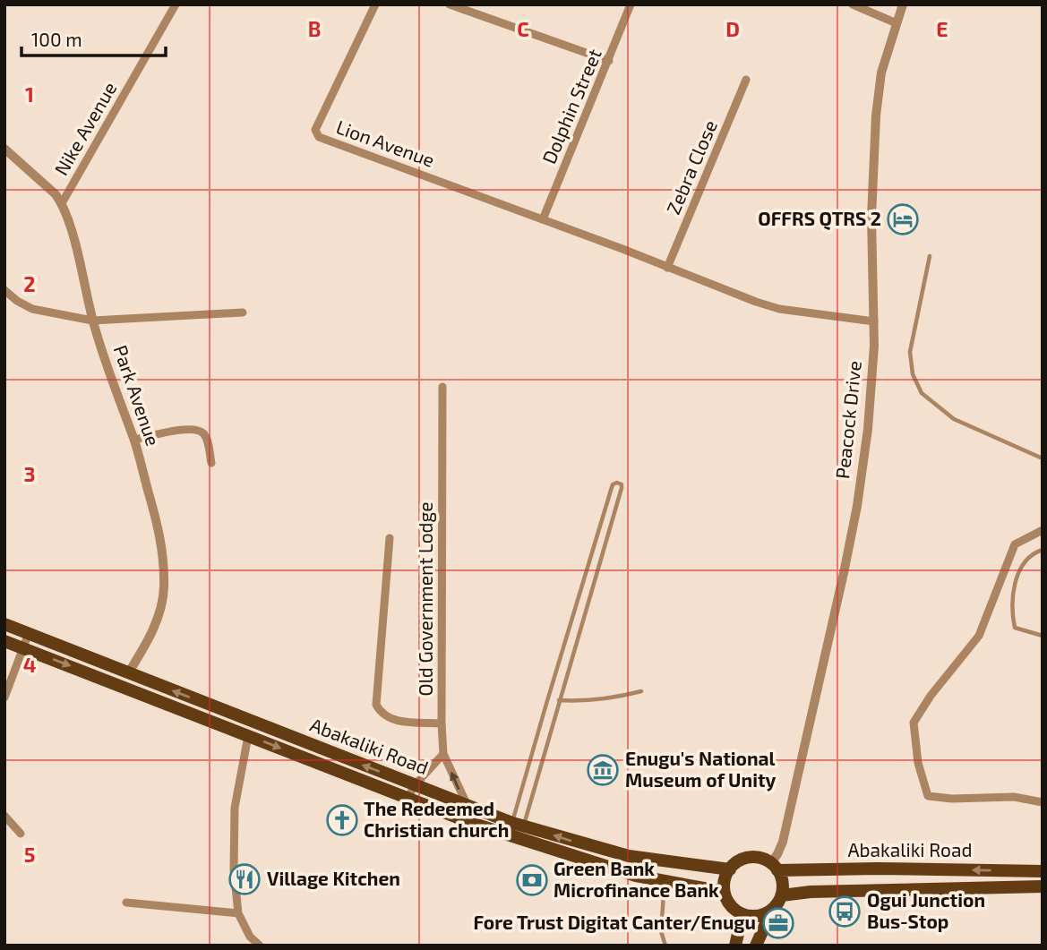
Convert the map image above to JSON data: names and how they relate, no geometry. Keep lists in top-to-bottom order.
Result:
{
  "streets": {
    "main road": ["Abakaliki Road"],
    "street": [
      "Dolphin Street",
      "Nike Avenue",
      "Lion Avenue",
      "Zebra Close",
      "Park Avenue",
      "Peacock Drive",
      "Old Government Lodge"
    ]
  },
  "crossings": [
    ["Dolphin Street", "Lion Avenue"],
    ["Nike Avenue", "Park Avenue"],
    ["Park Avenue", "Abakaliki Road"],
    ["Peacock Drive", "Abakaliki Road"],
    ["Old Government Lodge", "Abakaliki Road"]
  ],
  "places": {
    "hotel": ["OFFRS QTRS 2"],
    "museum": ["Enugu's National Museum of Unity"],
    "church": ["The Redeemed Christian church"],
    "restaurant": ["Village Kitchen"],
    "bank": ["Green Bank Microfinance Bank"],
    "bus stop": ["Ogui Junction Bus-Stop"],
    "office": ["Fore Trust Digitat Canter/Enugu"]
  },
  "scale_bar": "100 m",
  "grid": {
    "columns": [
      "B",
      "C",
      "D",
      "E"
    ],
    "rows": [
      "1",
      "2",
      "3",
      "4",
      "5"
    ]
  }
}
